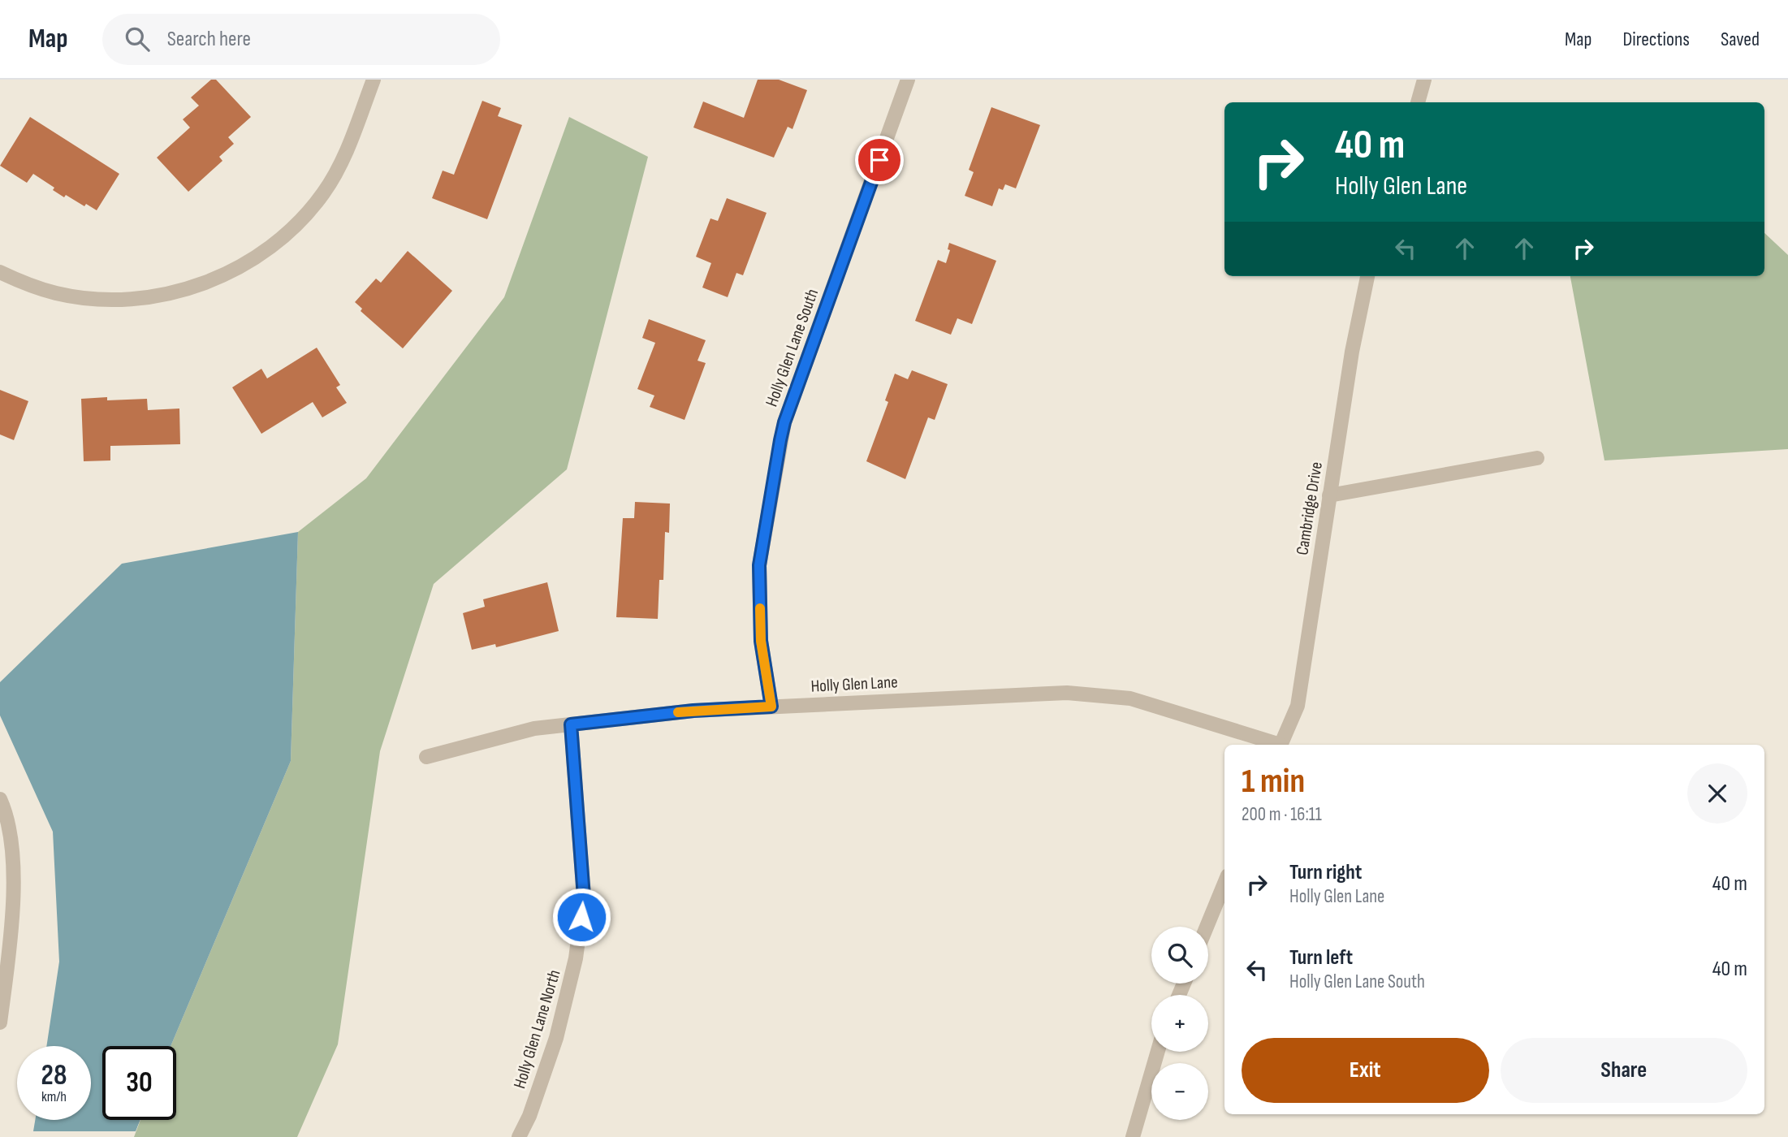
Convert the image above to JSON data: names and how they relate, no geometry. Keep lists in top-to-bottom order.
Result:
{
  "streets": {
    "street": [
      "Holly Glen Lane South",
      "Cambridge Drive",
      "Holly Glen Lane",
      "Holly Glen Lane North"
    ]
  },
  "crossings": [
    ["Holly Glen Lane South", "Holly Glen Lane"],
    ["Holly Glen Lane", "Holly Glen Lane North"]
  ],
  "page": {
    "header": "Map",
    "search": "Search here",
    "nav": ["Map", "Directions", "Saved"],
    "turn": ["40 m", "Holly Glen Lane"],
    "heading": ["1 min", "200 m · 16:11"],
    "list": [
      {
        "name": "Turn right",
        "note": "Holly Glen Lane",
        "value": "40 m"
      },
      {
        "name": "Turn left",
        "note": "Holly Glen Lane South",
        "value": "40 m"
      }
    ],
    "map_buttons": ["+", "−"],
    "buttons": ["Exit", "Share"],
    "speed": "28 km/h",
    "limit": "30"
  }
}
